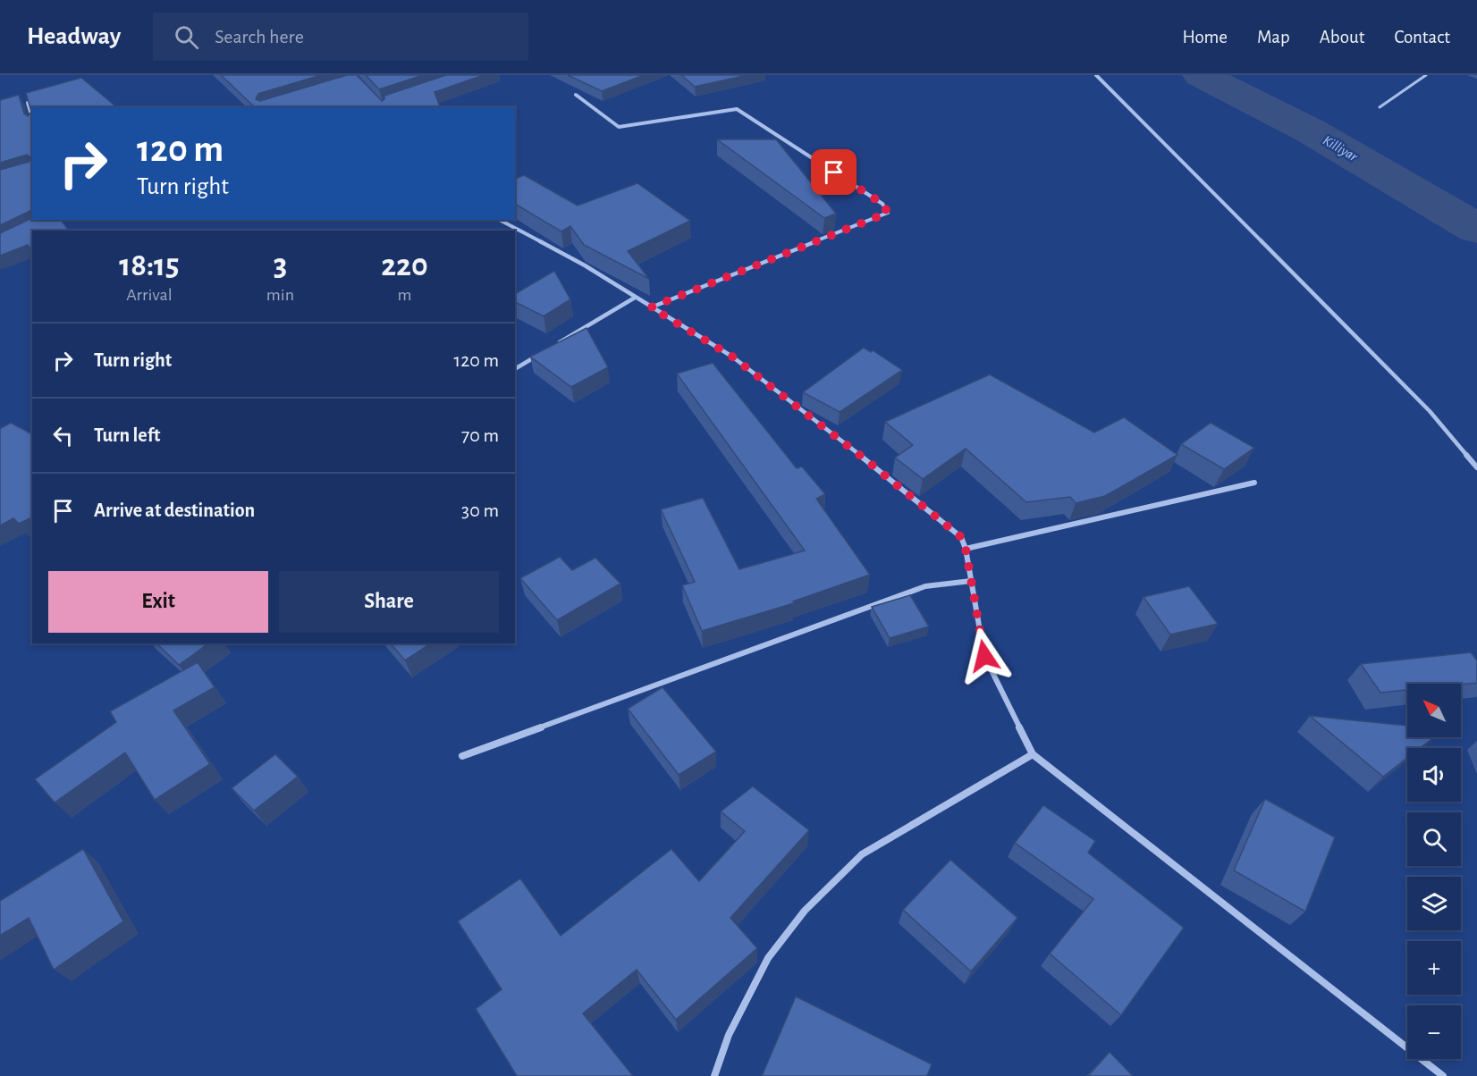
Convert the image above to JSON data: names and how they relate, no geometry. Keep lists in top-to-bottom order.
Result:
{
  "water": ["Killiyar"],
  "north": "top left",
  "page": {
    "header": "Headway",
    "search": "Search here",
    "nav": [
      "Home",
      "Map",
      "About",
      "Contact"
    ],
    "turn": ["120 m", "Turn right"],
    "eta": [
      "18:15",
      "Arrival",
      "3",
      "min",
      "220",
      "m"
    ],
    "list": [
      {
        "name": "Turn right",
        "value": "120 m"
      },
      {
        "name": "Turn left",
        "value": "70 m"
      },
      {
        "name": "Arrive at destination",
        "value": "30 m"
      }
    ],
    "buttons": ["Exit", "Share"],
    "map_buttons": ["+", "−"]
  }
}
